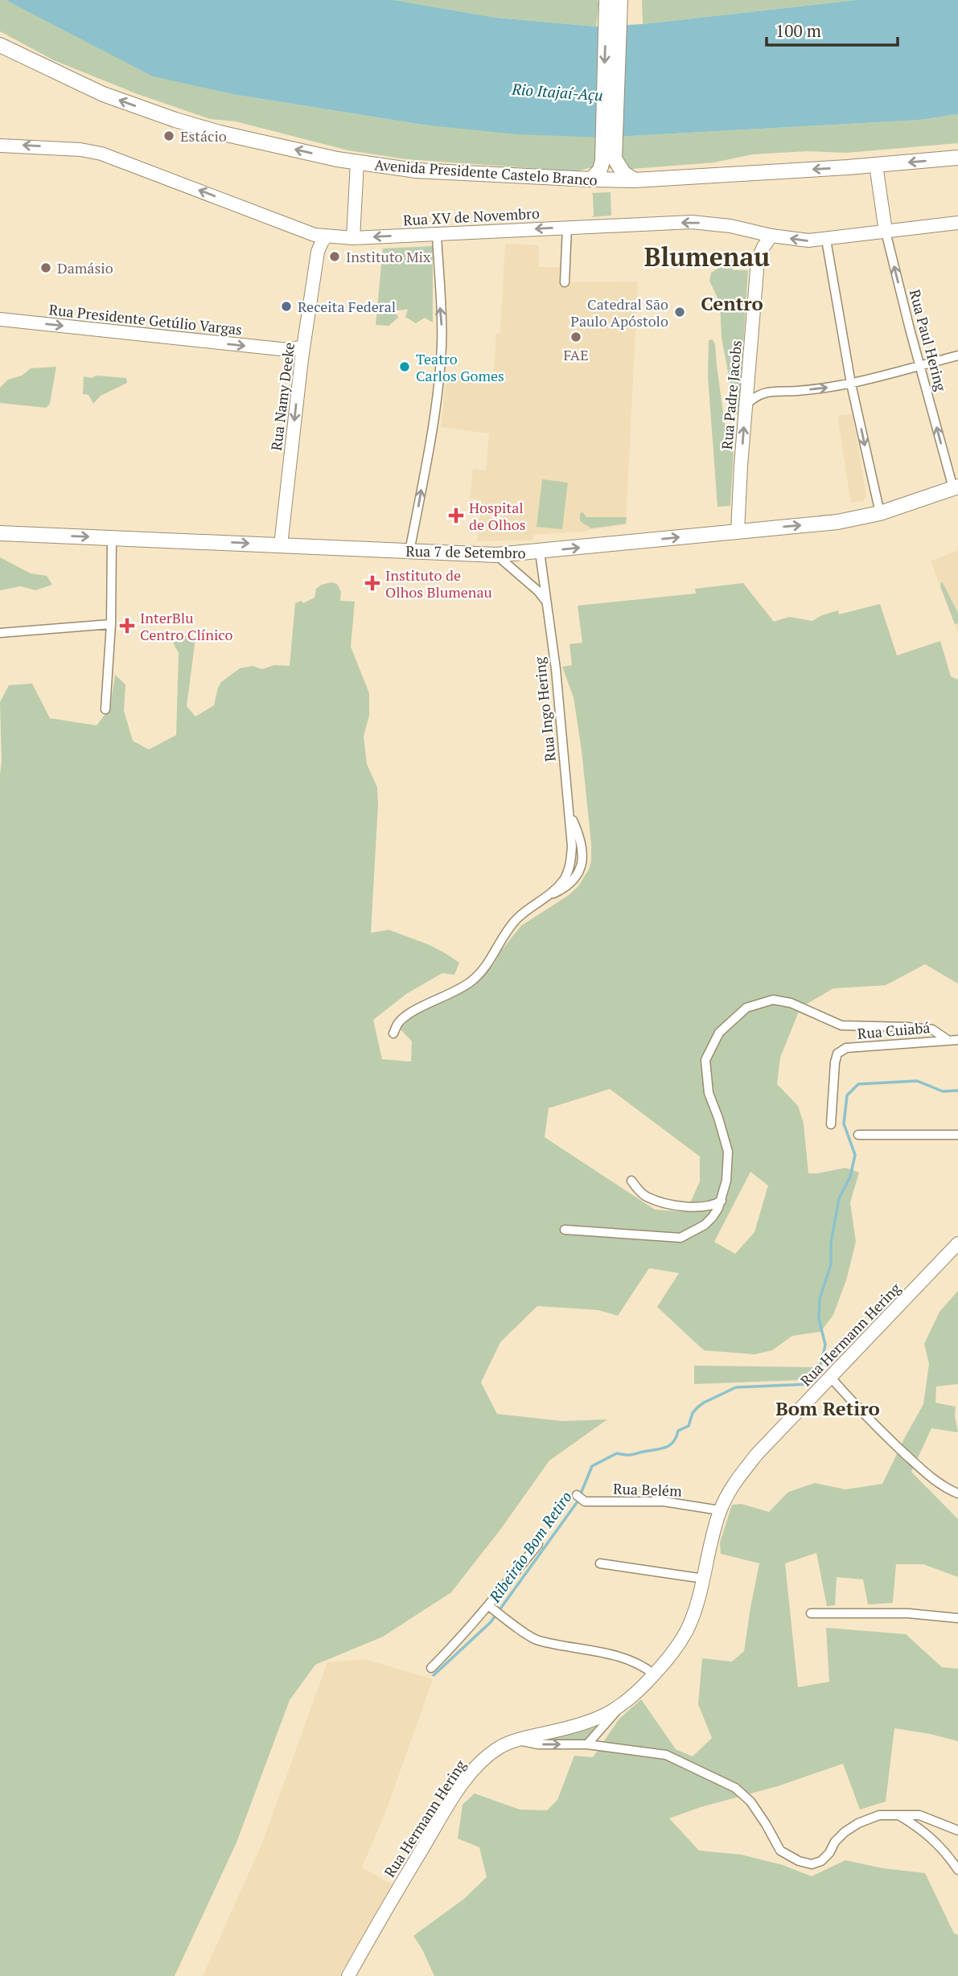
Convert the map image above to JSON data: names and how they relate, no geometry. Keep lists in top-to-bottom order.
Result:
{
  "streets": {
    "main road": ["Avenida Presidente Castelo Branco", "Rua 7 de Setembro"],
    "street": [
      "Rua XV de Novembro",
      "Rua Presidente Getúlio Vargas",
      "Rua Paul Hering",
      "Rua Padre Jacobs",
      "Rua Namy Deeke",
      "Rua Ingo Hering",
      "Rua Cuiabá",
      "Rua Hermann Hering",
      "Rua Belém"
    ]
  },
  "crossings": [
    ["Rua XV de Novembro", "Rua Paul Hering"],
    ["Rua XV de Novembro", "Rua Padre Jacobs"],
    ["Rua XV de Novembro", "Rua Namy Deeke"],
    ["Rua Presidente Getúlio Vargas", "Rua Namy Deeke"],
    ["Rua Paul Hering", "Rua 7 de Setembro"],
    ["Rua Padre Jacobs", "Rua 7 de Setembro"],
    ["Rua Namy Deeke", "Rua 7 de Setembro"],
    ["Rua 7 de Setembro", "Rua Ingo Hering"],
    ["Rua Hermann Hering", "Rua Belém"]
  ],
  "one_way": [
    "Avenida Presidente Castelo Branco",
    "Rua XV de Novembro",
    "Rua Presidente Getúlio Vargas",
    "Rua Padre Jacobs",
    "Rua Namy Deeke",
    "Rua 7 de Setembro"
  ],
  "districts": ["Blumenau", "Centro", "Bom Retiro"],
  "water": ["Rio Itajaí-Açu", "Ribeirão Bom Retiro"],
  "places": {
    "other": [
      "Estácio",
      "Instituto Mix",
      "Damásio",
      "Receita Federal",
      "Catedral São Paulo Apóstolo",
      "FAE",
      "Teatro Carlos Gomes"
    ],
    "health": ["Hospital de Olhos", "Instituto de Olhos Blumenau", "InterBlu Centro Clínico"]
  },
  "scale_bar": "100 m"
}
